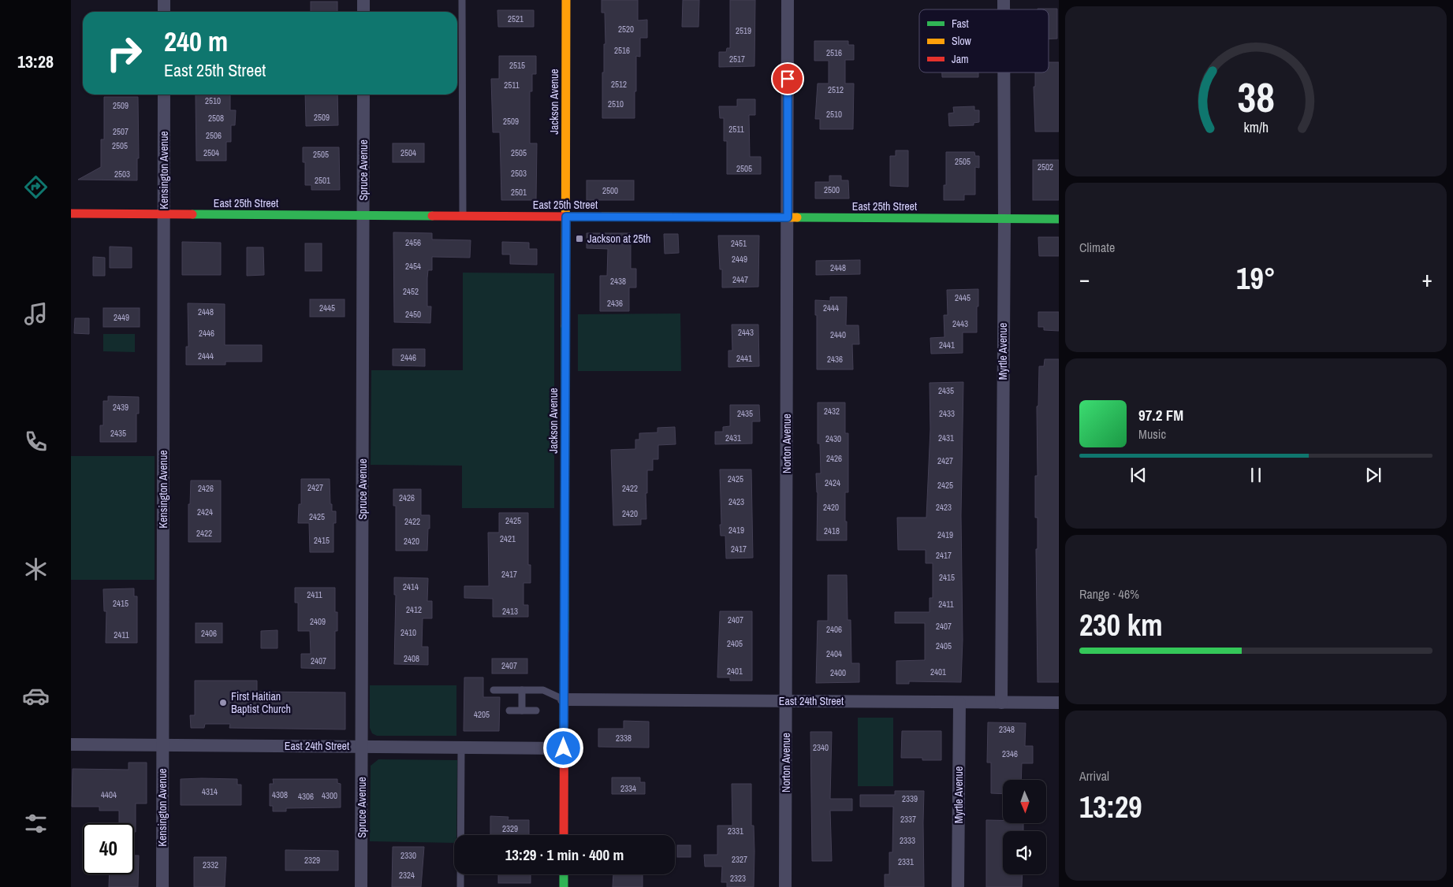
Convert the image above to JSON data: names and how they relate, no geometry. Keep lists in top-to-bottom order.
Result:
{
  "streets": {
    "street": [
      "Jackson Avenue",
      "Kensington Avenue",
      "Spruce Avenue",
      "East 25th Street",
      "Myrtle Avenue",
      "Norton Avenue",
      "East 24th Street"
    ]
  },
  "crossings": [
    ["Jackson Avenue", "East 25th Street"],
    ["Jackson Avenue", "East 24th Street"],
    ["Kensington Avenue", "East 25th Street"],
    ["Kensington Avenue", "East 24th Street"],
    ["Spruce Avenue", "East 25th Street"],
    ["Spruce Avenue", "East 24th Street"],
    ["East 25th Street", "Myrtle Avenue"],
    ["East 25th Street", "Norton Avenue"],
    ["Myrtle Avenue", "East 24th Street"],
    ["Norton Avenue", "East 24th Street"]
  ],
  "places": {
    "transit": ["Jackson at 25th"],
    "other": ["First Haitian Baptist Church"]
  },
  "house_numbers": [
    "2521",
    "2520",
    "2519",
    "2516",
    "2516",
    "2517",
    "2515",
    "2512",
    "2511",
    "2512",
    "2510",
    "2510",
    "2509",
    "2510",
    "2509",
    "2508",
    "2509",
    "2511",
    "2507",
    "2506",
    "2505",
    "2504",
    "2504",
    "2505",
    "2505",
    "2505",
    "2502",
    "2505",
    "2503",
    "2503",
    "2501",
    "2500",
    "2500",
    "2501",
    "2456",
    "2451",
    "2449",
    "2454",
    "2448",
    "2447",
    "2438",
    "2452",
    "2445",
    "2436",
    "2445",
    "2444",
    "2448",
    "2450",
    "2449",
    "2443",
    "2443",
    "2446",
    "2440",
    "2441",
    "2444",
    "2446",
    "2441",
    "2436",
    "2435",
    "2439",
    "2432",
    "2435",
    "2433",
    "2435",
    "2431",
    "2431",
    "2430",
    "2426",
    "2427",
    "2425",
    "2424",
    "2425",
    "2427",
    "2426",
    "2422",
    "2426",
    "2423",
    "2420",
    "2423",
    "2424",
    "2420",
    "2425",
    "2425",
    "2422",
    "2419",
    "2418",
    "2422",
    "2419",
    "2421",
    "2415",
    "2420",
    "2417",
    "2417",
    "2417",
    "2415",
    "2414",
    "2411",
    "2415",
    "2411",
    "2412",
    "2413",
    "2407",
    "2409",
    "2407",
    "2406",
    "2410",
    "2406",
    "2411",
    "2405",
    "2405",
    "2404",
    "2408",
    "2407",
    "2407",
    "2401",
    "2401",
    "2400",
    "4205",
    "2348",
    "2338",
    "2340",
    "2346",
    "2334",
    "4314",
    "4404",
    "4308",
    "4300",
    "4306",
    "2339",
    "2337",
    "2329",
    "2331",
    "2333",
    "2330",
    "2327",
    "2329",
    "2331",
    "2332",
    "2324",
    "2323"
  ],
  "legend": ["Fast", "Slow", "Jam"],
  "north": "bottom",
  "page": {
    "tabs": "13:28",
    "turn": ["240 m", "East 25th Street"],
    "tile": [
      "Climate",
      ["Range · 46%", "230 km"],
      ["Arrival", "13:29"]
    ],
    "heat": ["−", "19°", "+"],
    "song": ["97.2 FM", "Music"],
    "limit": "40",
    "trip": "13:29 · 1 min · 400 m",
    "gauge": ["38", "km/h"]
  }
}
